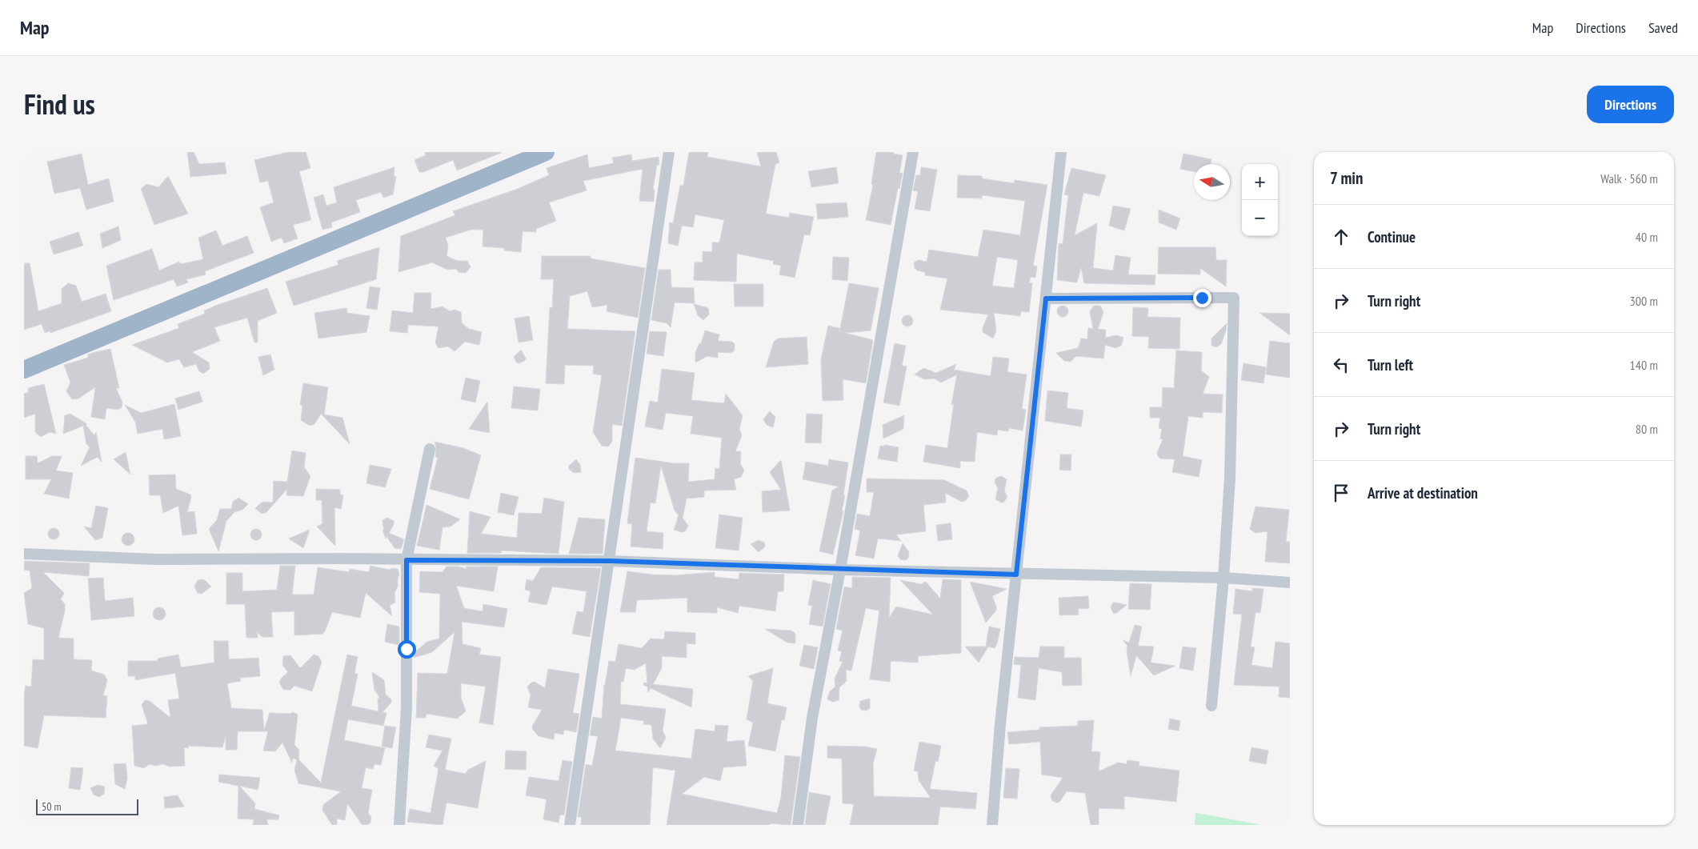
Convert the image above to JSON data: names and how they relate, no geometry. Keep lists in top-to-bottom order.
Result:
{
  "scale_bar": "50 m",
  "north": "left",
  "page": {
    "header": "Map",
    "nav": ["Map", "Directions", "Saved"],
    "title": "Find us",
    "buttons": "Directions",
    "heading": ["7 min", "Walk · 560 m"],
    "map_buttons": ["+", "−"],
    "list": [
      ["Continue", "40 m"],
      ["Turn right", "300 m"],
      ["Turn left", "140 m"],
      ["Turn right", "80 m"],
      "Arrive at destination"
    ],
    "scale": "50 m"
  }
}
